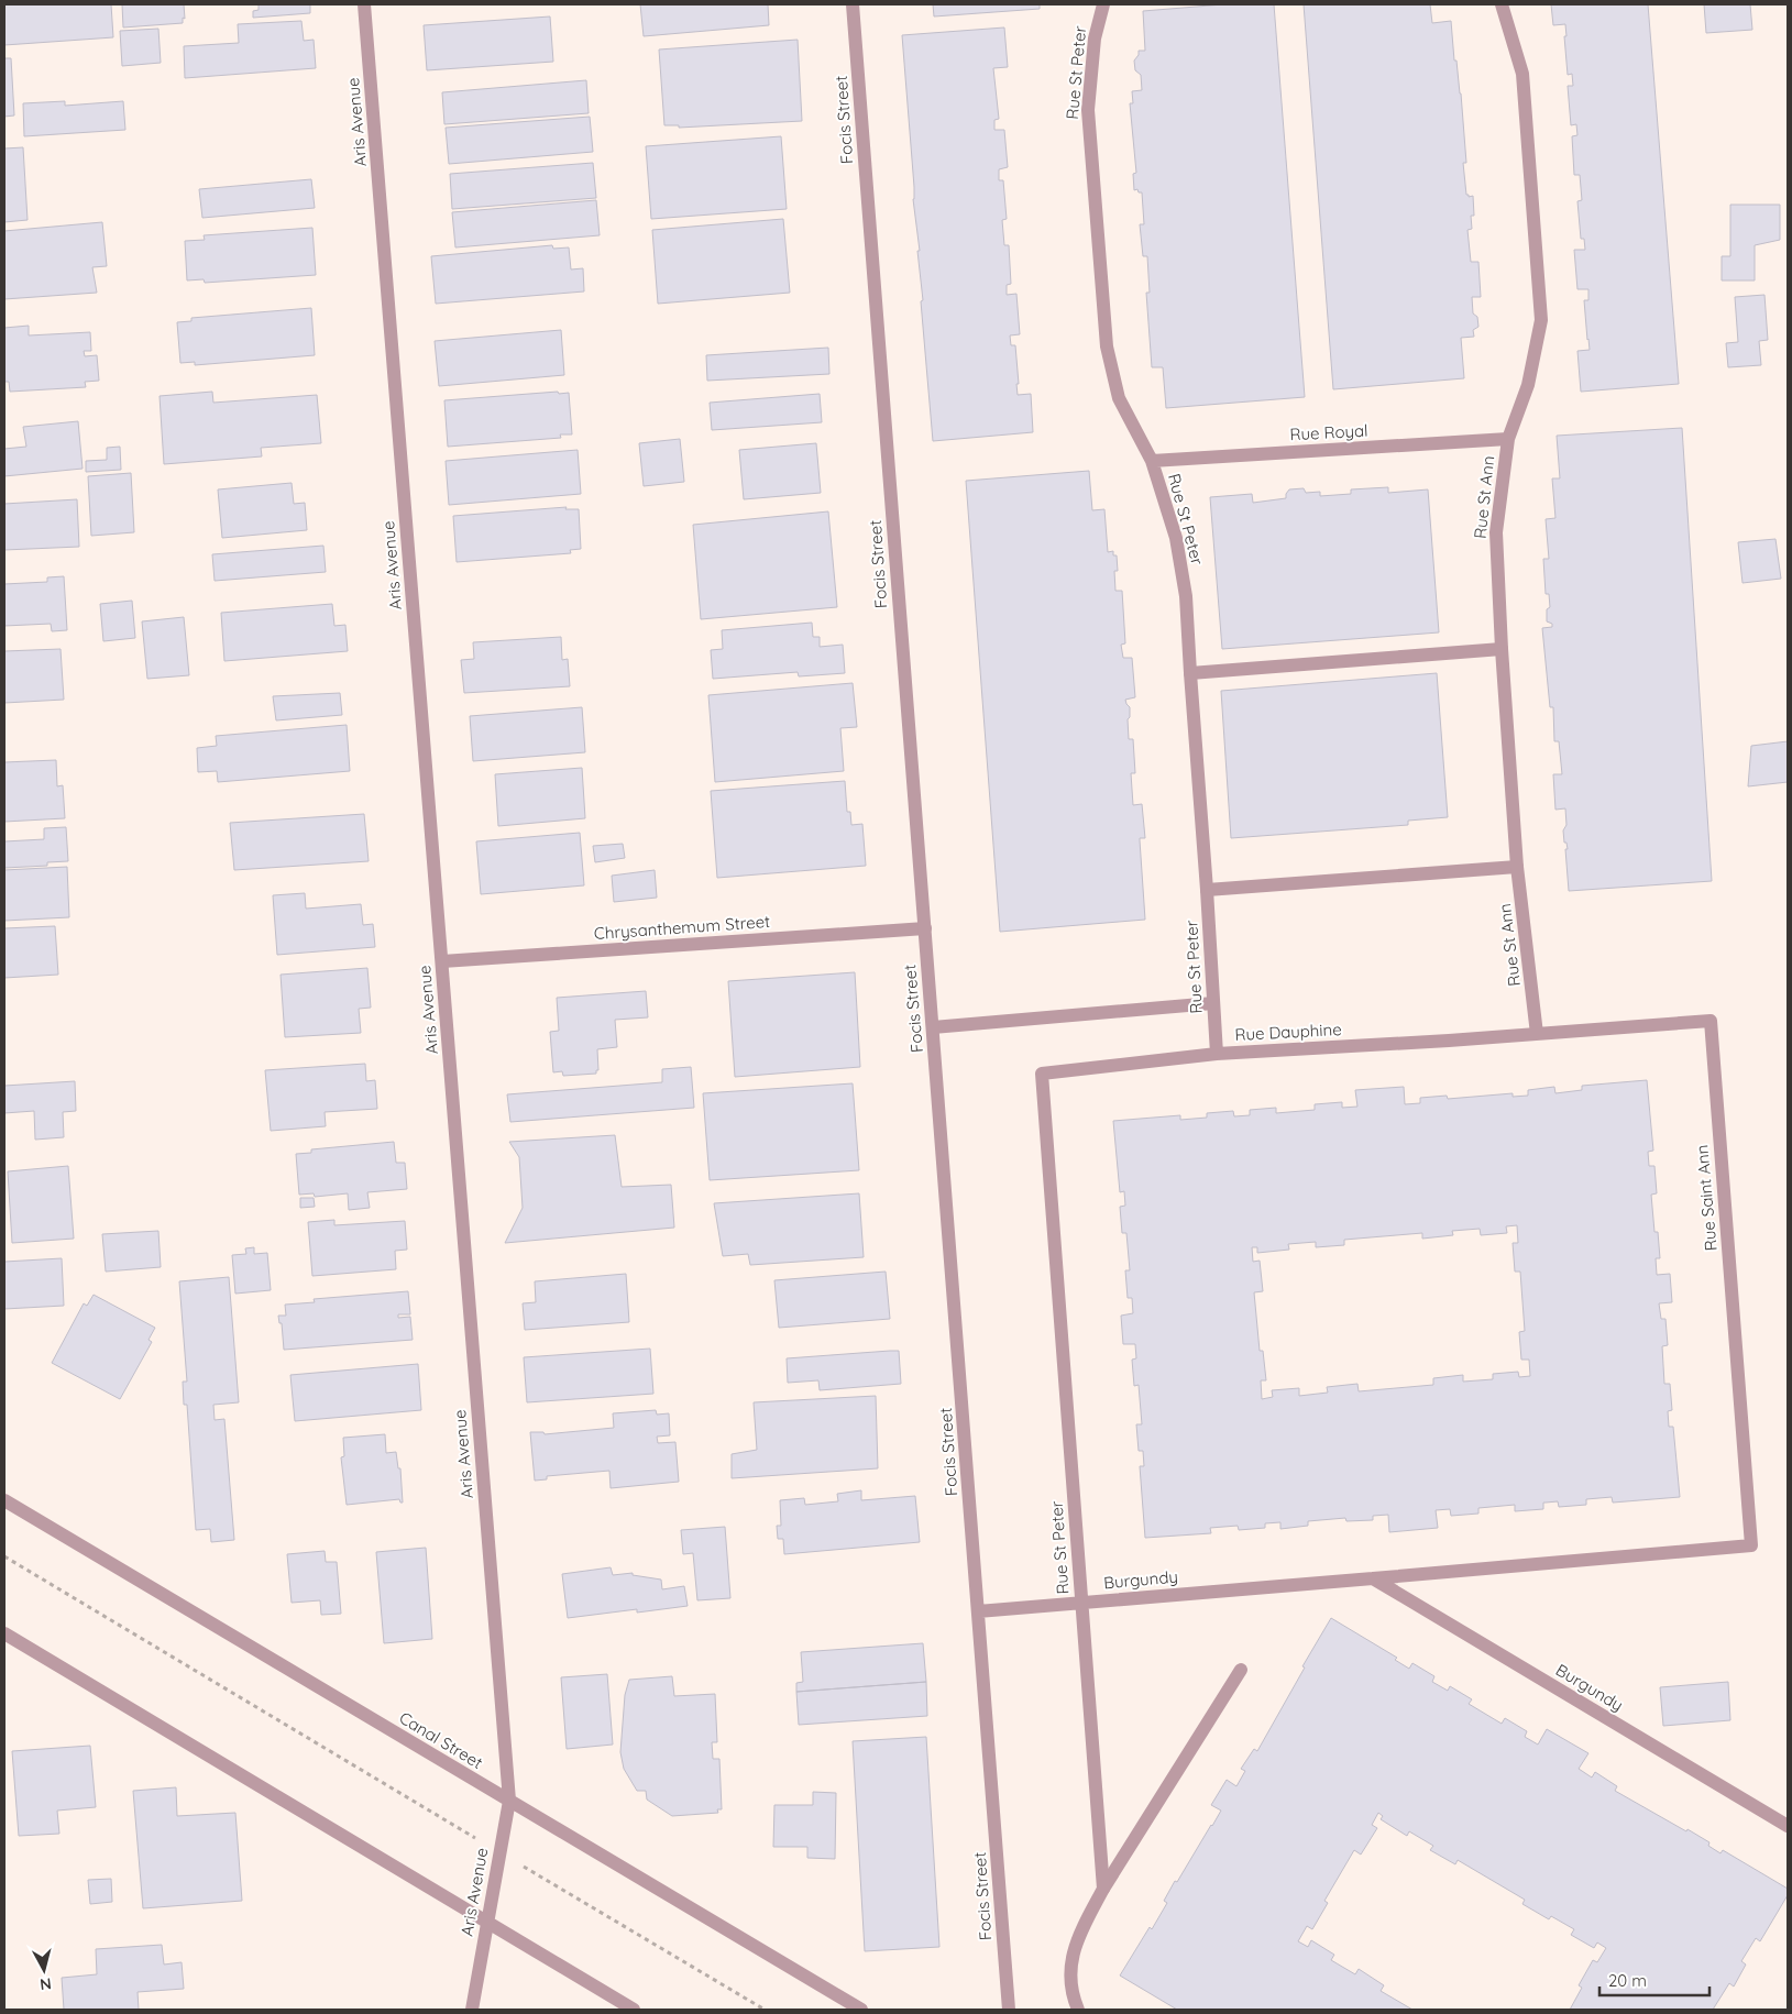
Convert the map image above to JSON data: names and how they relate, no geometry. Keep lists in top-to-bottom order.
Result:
{
  "streets": {
    "street": [
      "Rue St Peter",
      "Focis Street",
      "Aris Avenue",
      "Rue Royal",
      "Rue St Ann",
      "Chrysanthemum Street",
      "Rue Dauphine",
      "Rue Saint Ann",
      "Burgundy",
      "Canal Street"
    ]
  },
  "crossings": [
    ["Rue St Peter", "Rue Royal"],
    ["Rue St Peter", "Rue Dauphine"],
    ["Rue St Peter", "Burgundy"],
    ["Focis Street", "Chrysanthemum Street"],
    ["Focis Street", "Burgundy"],
    ["Aris Avenue", "Chrysanthemum Street"],
    ["Aris Avenue", "Canal Street"],
    ["Rue Royal", "Rue St Ann"],
    ["Rue St Ann", "Rue Dauphine"],
    ["Rue St Ann", "Rue Saint Ann"],
    ["Rue Dauphine", "Rue Saint Ann"],
    ["Rue Saint Ann", "Burgundy"]
  ],
  "scale_bar": "20 m",
  "north": "bottom"
}
